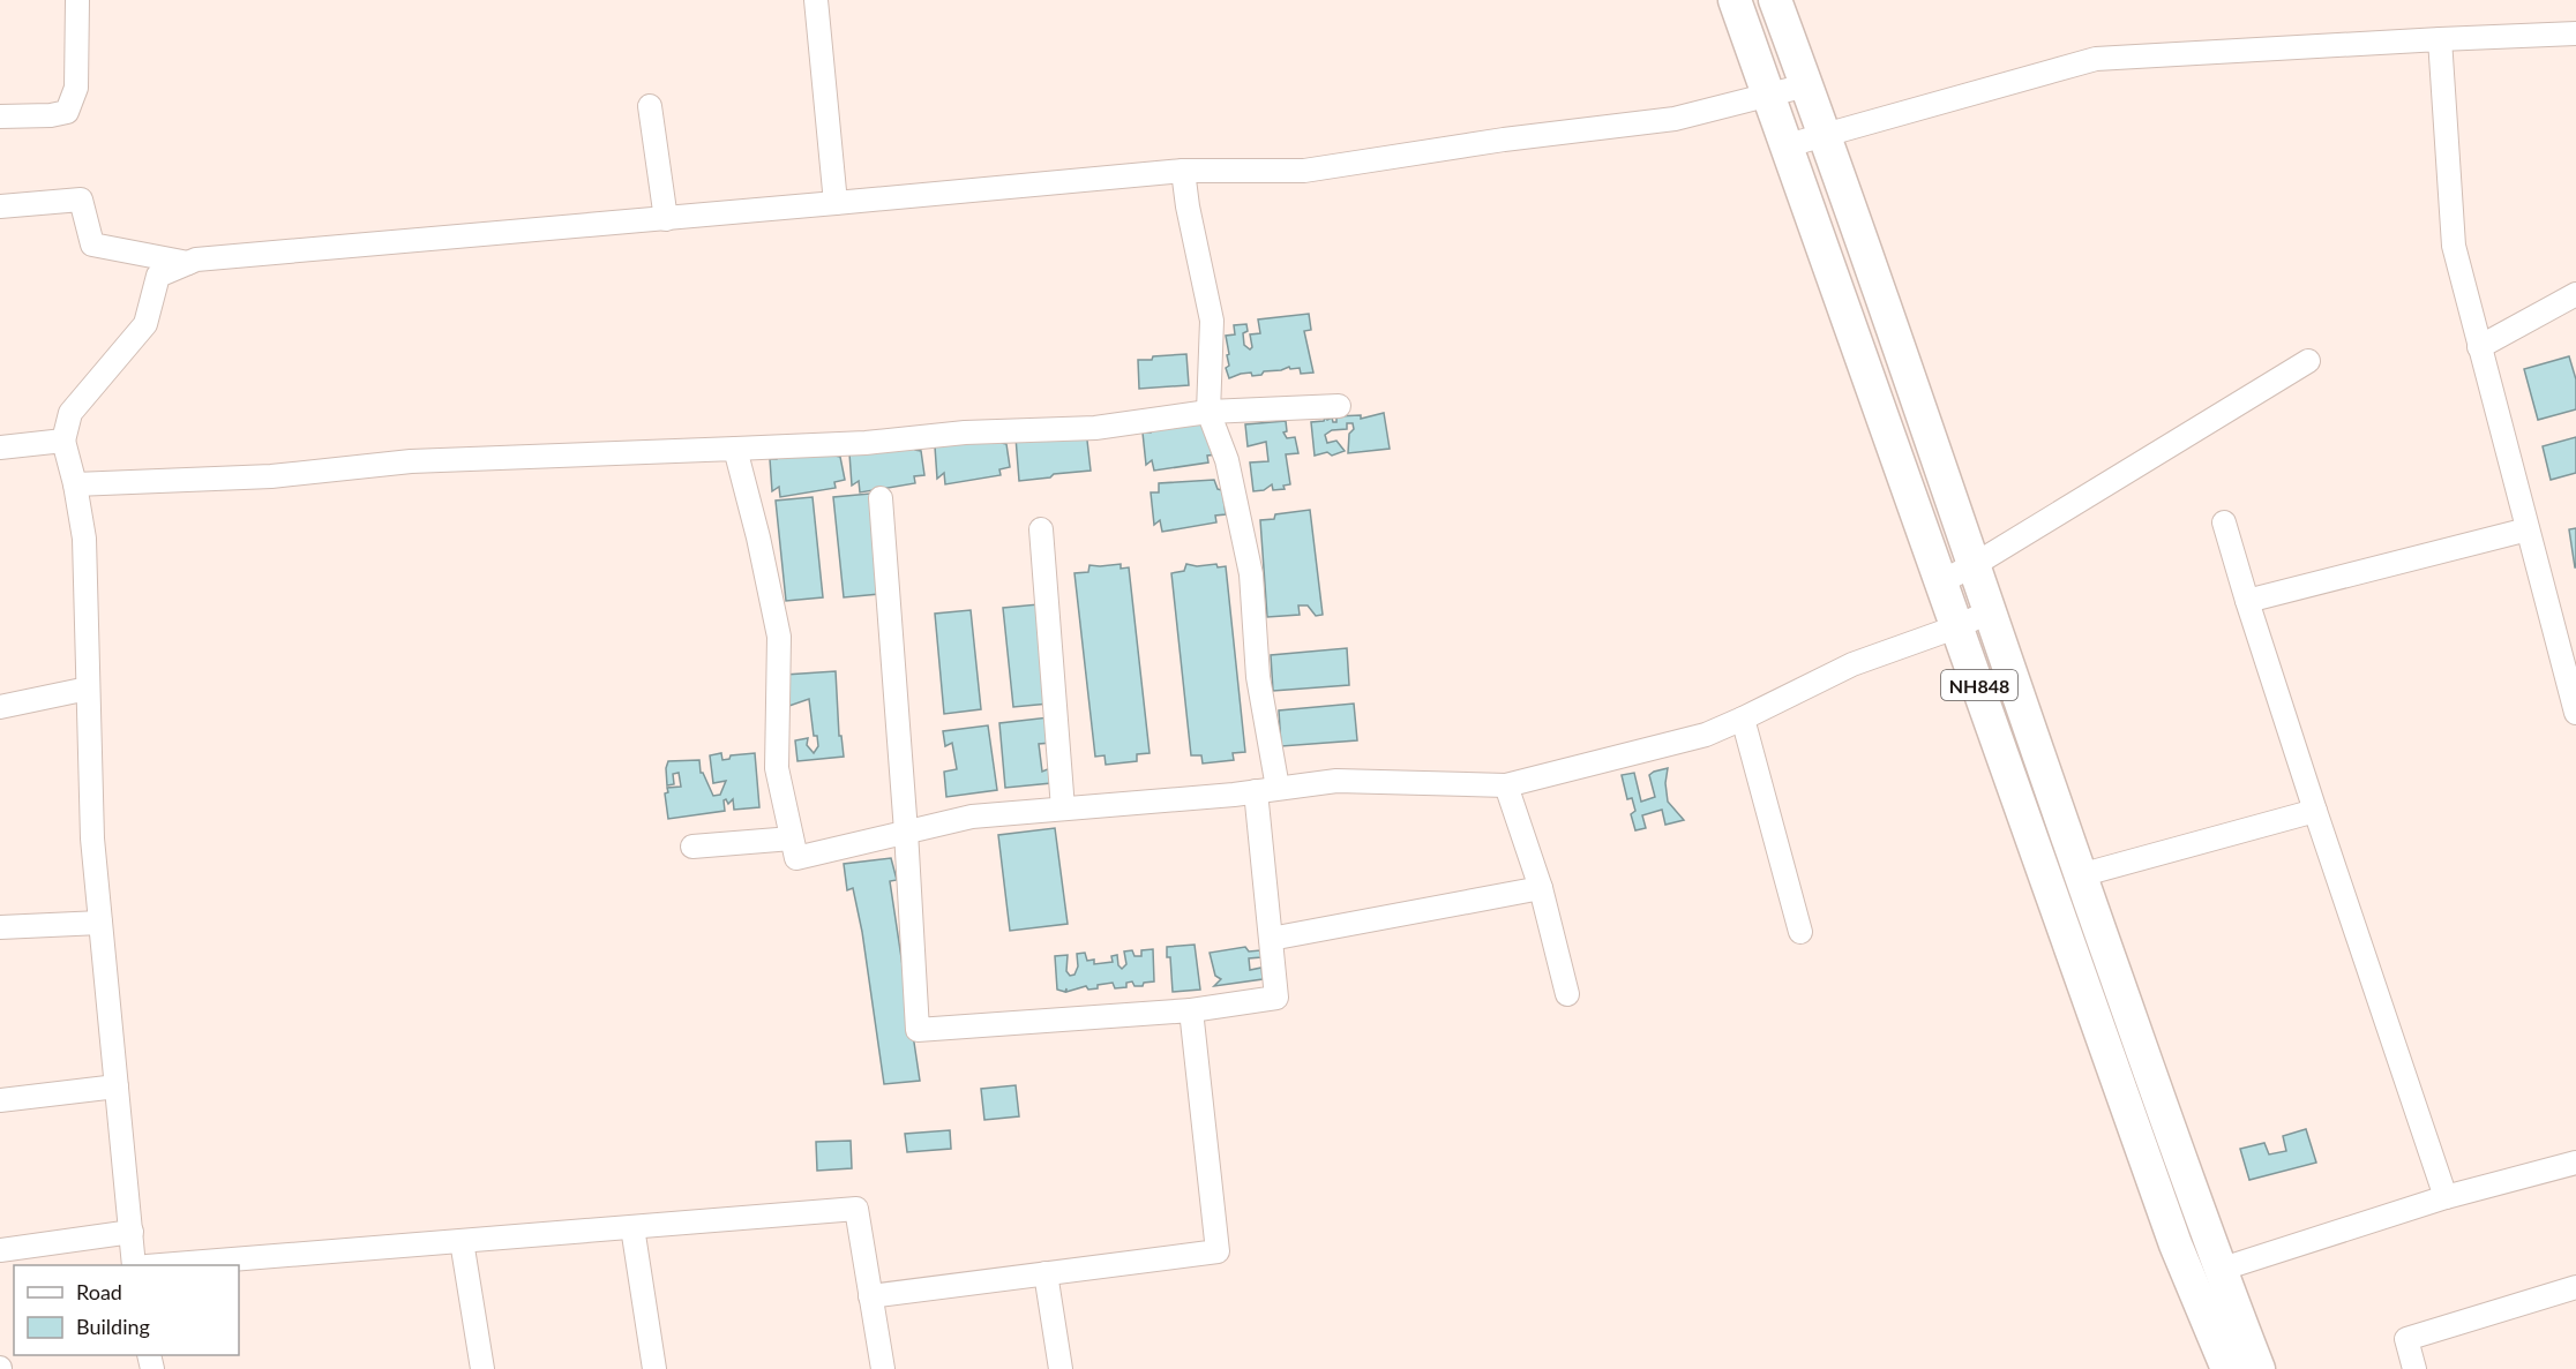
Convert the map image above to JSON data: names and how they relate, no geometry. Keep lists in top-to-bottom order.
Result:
{
  "streets": {
    "highway": ["NH848"]
  },
  "legend": ["Road", "Building"]
}
